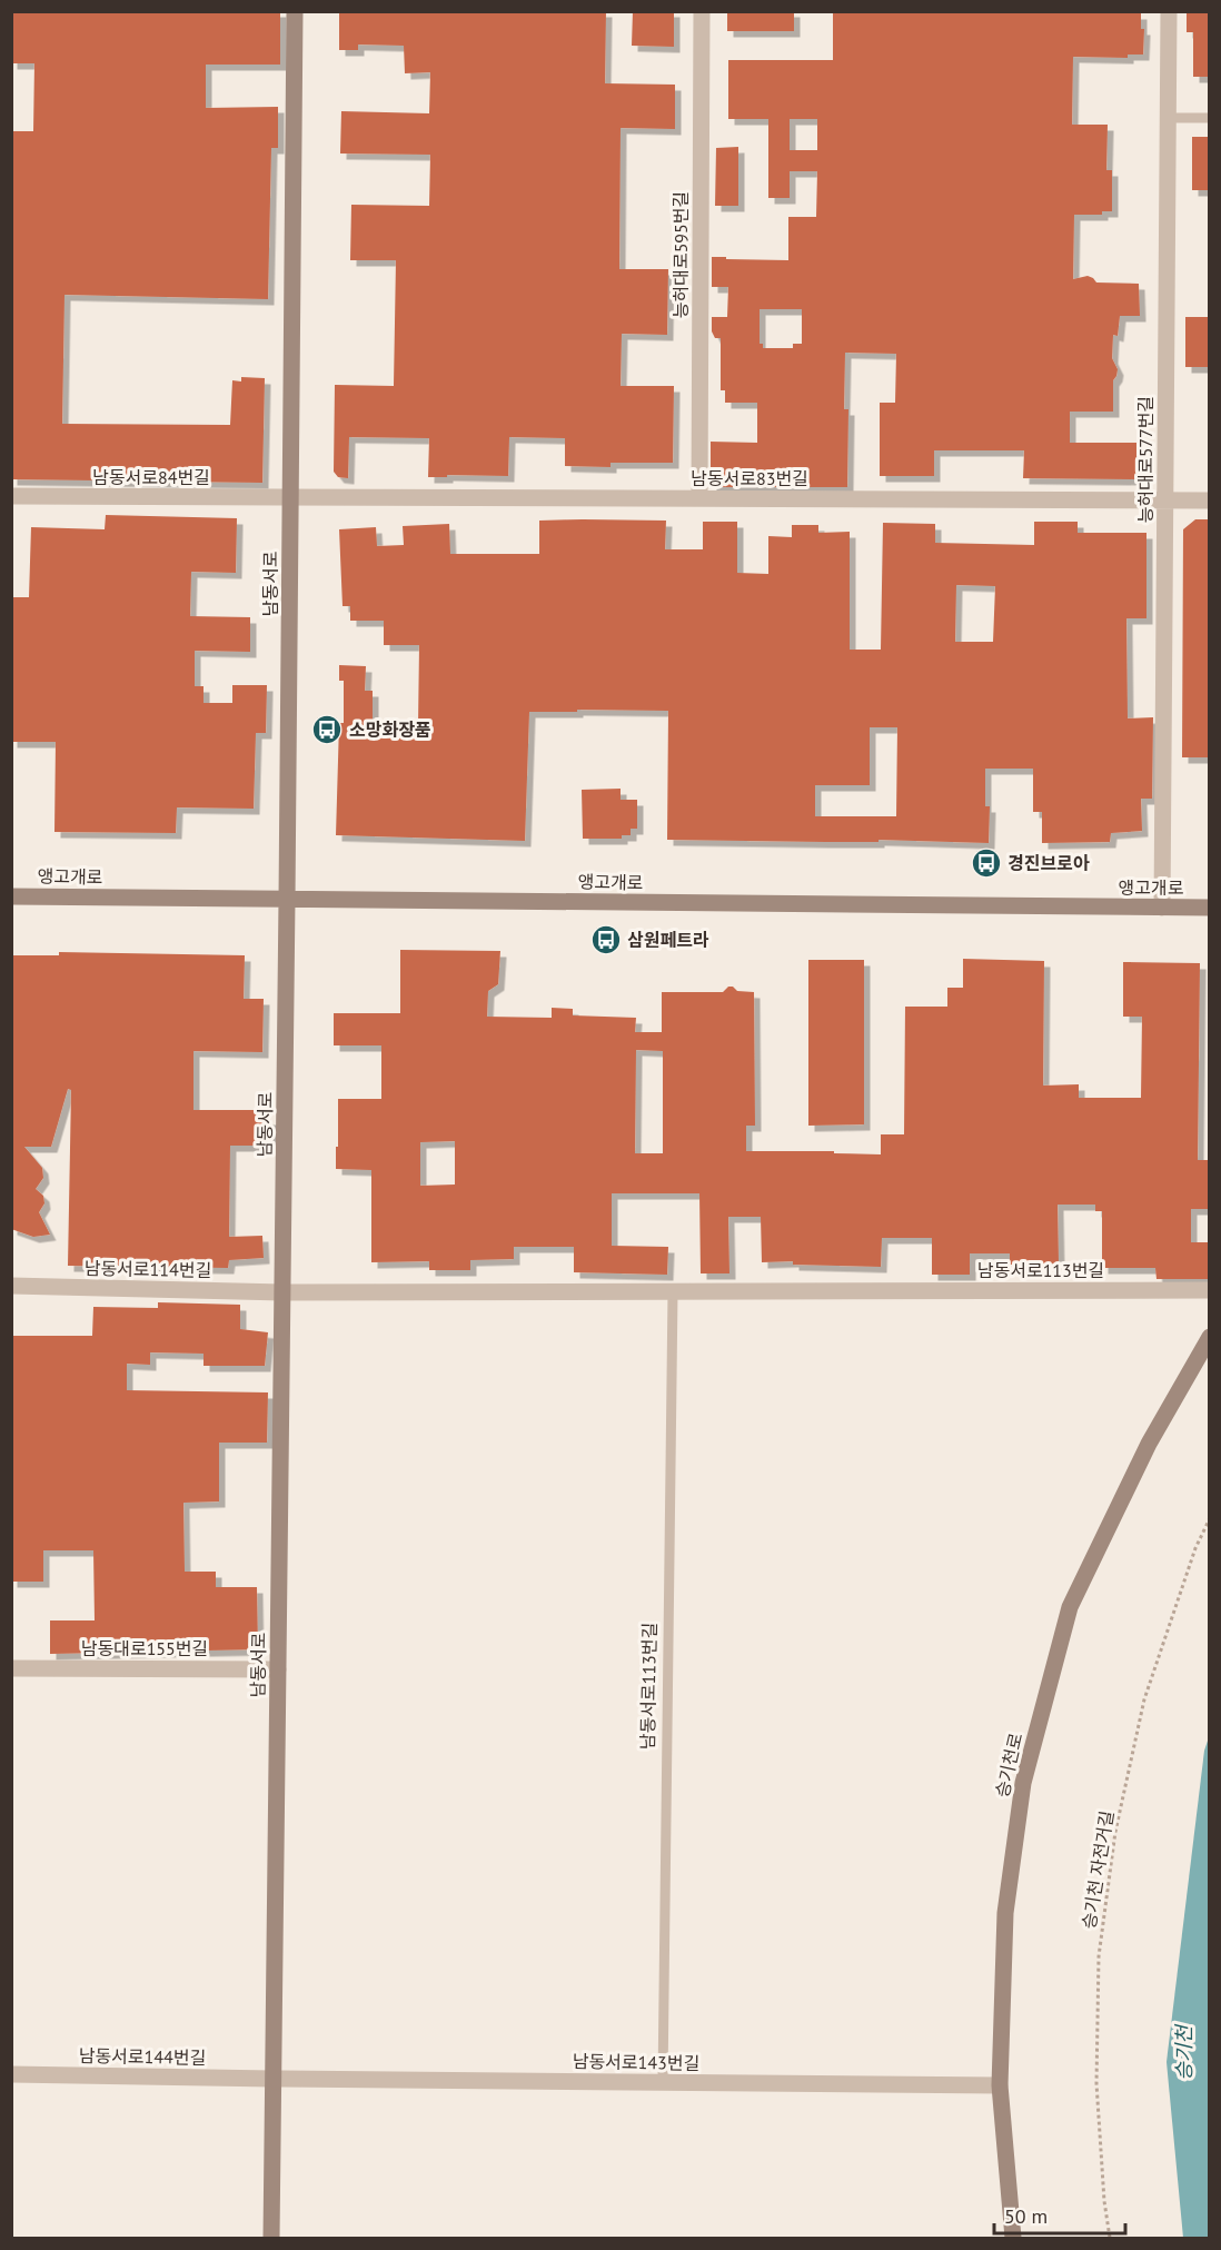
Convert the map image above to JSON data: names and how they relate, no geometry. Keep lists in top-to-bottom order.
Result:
{
  "streets": {
    "main road": ["남동서로", "앵고개로", "승기천로"],
    "street": [
      "능허대로595번길",
      "능허대로577번길",
      "남동서로84번길",
      "남동서로83번길",
      "남동서로114번길",
      "남동서로113번길",
      "남동대로155번길",
      "남동서로144번길",
      "남동서로143번길"
    ],
    "path": ["승기천 자전거길"]
  },
  "crossings": [
    ["능허대로595번길", "남동서로83번길"],
    ["능허대로577번길", "남동서로83번길"],
    ["능허대로577번길", "앵고개로"],
    ["남동서로84번길", "남동서로83번길"],
    ["남동서로84번길", "남동서로"],
    ["남동서로83번길", "남동서로"],
    ["남동서로", "앵고개로"],
    ["남동서로", "남동서로114번길"],
    ["남동서로", "남동서로113번길"],
    ["남동서로", "남동대로155번길"],
    ["남동서로", "남동서로144번길"],
    ["남동서로", "남동서로143번길"],
    ["남동서로114번길", "남동서로113번길"],
    ["남동서로113번길", "남동서로143번길"],
    ["승기천로", "남동서로143번길"],
    ["남동서로144번길", "남동서로143번길"]
  ],
  "water": ["승기천"],
  "places": {
    "bus stop": ["소망화장품", "경진브로아", "삼원페트라"]
  },
  "scale_bar": "50 m"
}
